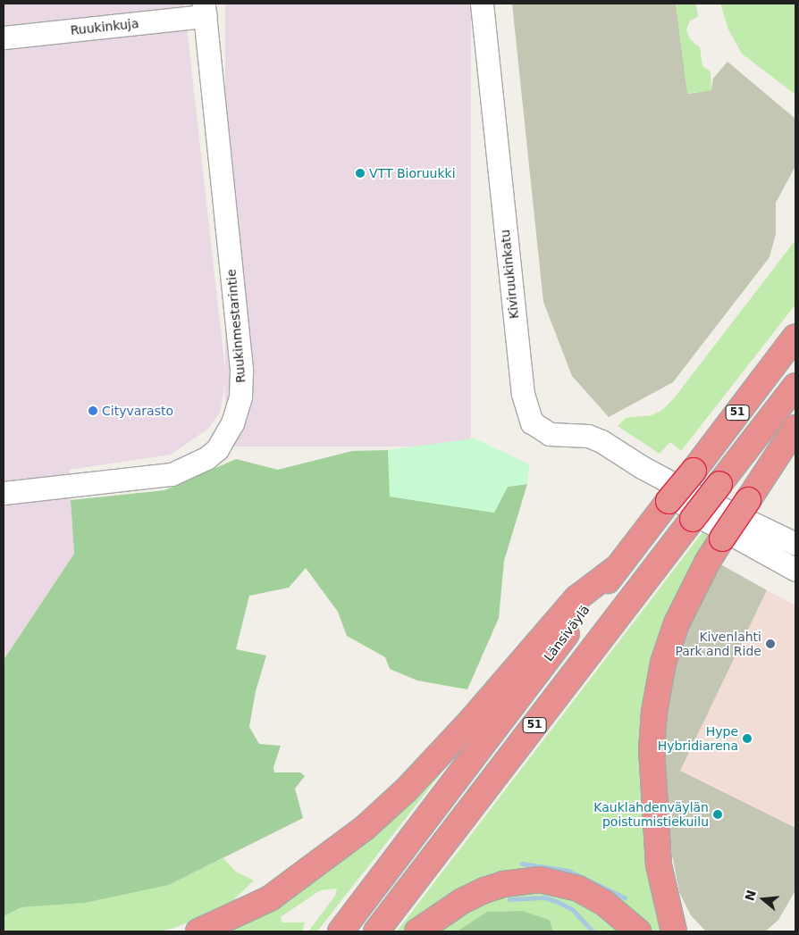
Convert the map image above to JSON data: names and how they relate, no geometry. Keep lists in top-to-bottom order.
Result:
{
  "streets": {
    "highway": ["51", "Länsiväylä"],
    "street": ["Ruukinkuja", "Kiviruukinkatu", "Ruukinmestarintie"]
  },
  "crossings": [
    ["Ruukinkuja", "Ruukinmestarintie"]
  ],
  "places": [
    "VTT Bioruukki",
    "Cityvarasto",
    "Kivenlahti Park and Ride",
    "Hype Hybridiarena",
    "Kauklahdenväylän poistumistiekuilu"
  ],
  "north": "left"
}
